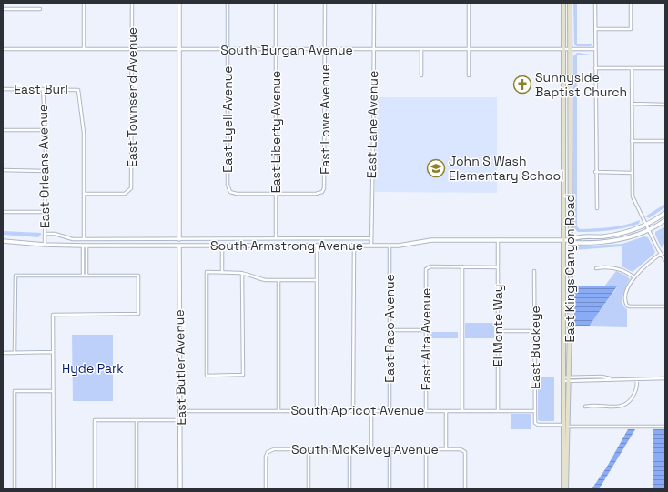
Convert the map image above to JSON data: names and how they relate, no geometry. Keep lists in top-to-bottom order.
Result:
{
  "streets": {
    "main road": ["East Kings Canyon Road"],
    "street": [
      "South Burgan Avenue",
      "East Burl",
      "East Townsend Avenue",
      "East Lyell Avenue",
      "East Lowe Avenue",
      "East Lane Avenue",
      "East Liberty Avenue",
      "East Orleans Avenue",
      "South Armstrong Avenue",
      "El Monte Way",
      "East Raco Avenue",
      "East Alta Avenue",
      "East Buckeye",
      "East Butler Avenue",
      "South Apricot Avenue",
      "South McKelvey Avenue"
    ]
  },
  "crossings": [
    ["South Burgan Avenue", "East Townsend Avenue"],
    ["South Burgan Avenue", "East Lyell Avenue"],
    ["South Burgan Avenue", "East Lowe Avenue"],
    ["South Burgan Avenue", "East Lane Avenue"],
    ["South Burgan Avenue", "East Liberty Avenue"],
    ["South Burgan Avenue", "East Kings Canyon Road"],
    ["East Burl", "East Townsend Avenue"],
    ["East Burl", "East Orleans Avenue"],
    ["East Lyell Avenue", "East Lowe Avenue"],
    ["East Lyell Avenue", "East Liberty Avenue"],
    ["East Lowe Avenue", "East Liberty Avenue"],
    ["East Lane Avenue", "South Armstrong Avenue"],
    ["East Liberty Avenue", "South Armstrong Avenue"],
    ["East Orleans Avenue", "South Armstrong Avenue"],
    ["South Armstrong Avenue", "East Kings Canyon Road"],
    ["South Armstrong Avenue", "El Monte Way"],
    ["South Armstrong Avenue", "East Raco Avenue"],
    ["South Armstrong Avenue", "East Butler Avenue"],
    ["East Kings Canyon Road", "East Buckeye"],
    ["El Monte Way", "South Apricot Avenue"],
    ["East Raco Avenue", "South Apricot Avenue"],
    ["East Alta Avenue", "South Apricot Avenue"],
    ["East Buckeye", "South Apricot Avenue"],
    ["East Butler Avenue", "South Apricot Avenue"]
  ],
  "parks": ["Hyde Park"],
  "places": {
    "church": ["Sunnyside Baptist Church"],
    "school or university": ["John S Wash Elementary School"]
  }
}
